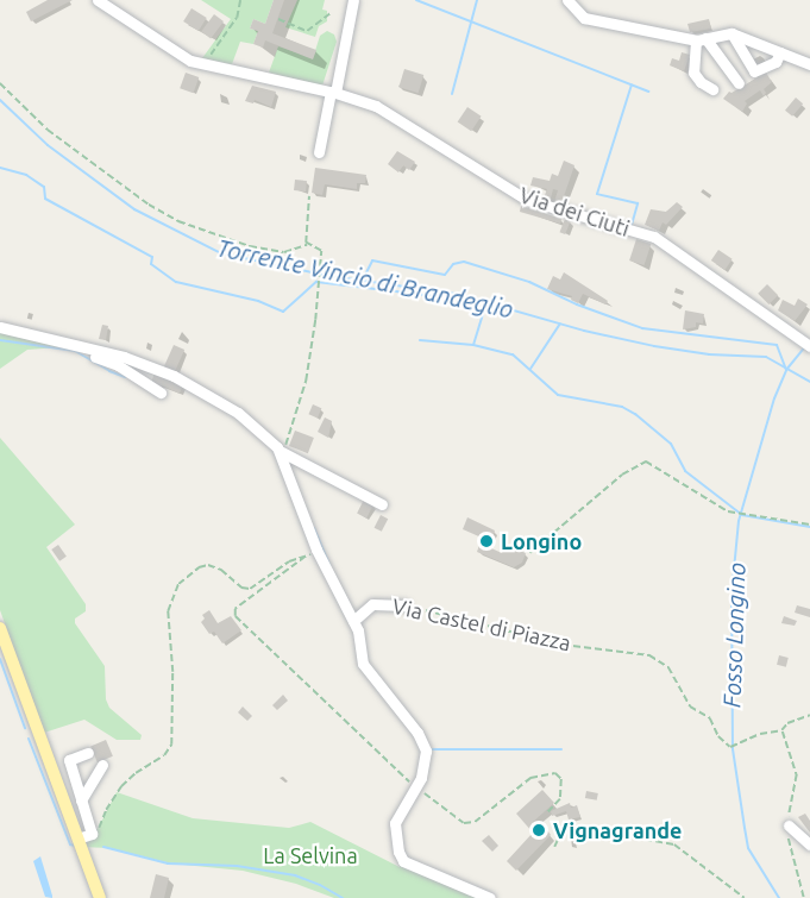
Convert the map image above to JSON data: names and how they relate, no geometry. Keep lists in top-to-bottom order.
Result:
{
  "streets": {
    "street": ["Via dei Ciuti", "Via Castel di Piazza"]
  },
  "water": ["Torrente Vincio di Brandeglio", "Fosso Longino"],
  "parks": ["La Selvina"],
  "places": ["Longino", "Vignagrande"]
}
